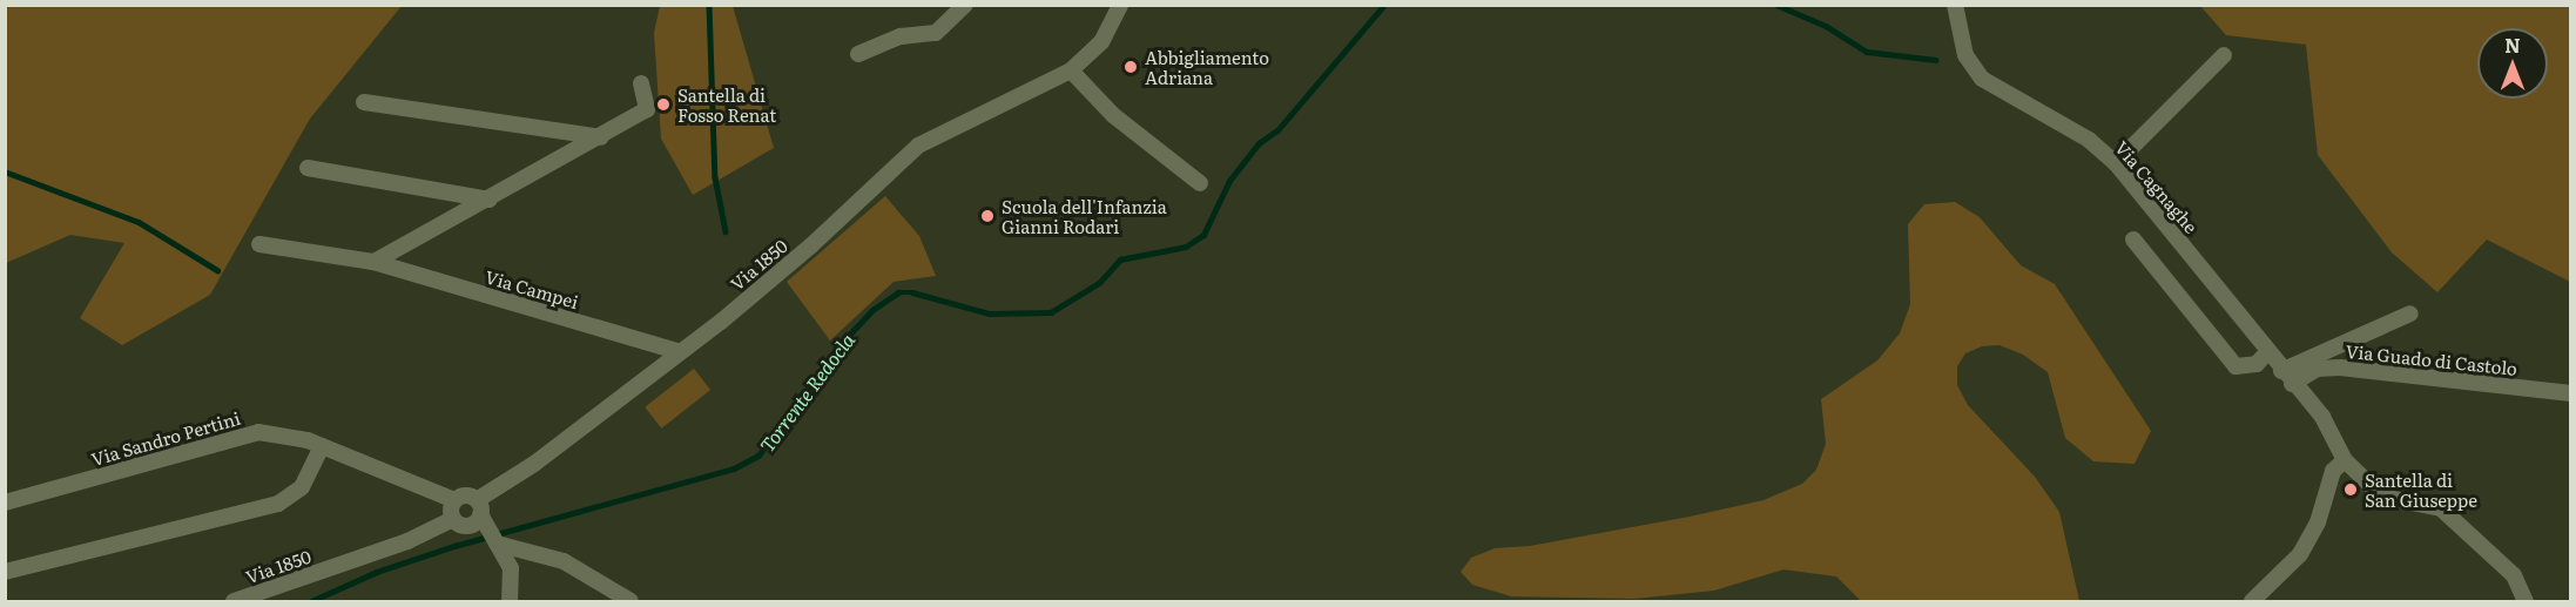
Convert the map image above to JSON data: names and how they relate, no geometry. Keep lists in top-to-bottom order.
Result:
{
  "streets": {
    "street": [
      "Via Cagnaghe",
      "Via 1850",
      "Via Campei",
      "Via Guado di Castolo",
      "Via Sandro Pertini"
    ]
  },
  "crossings": [
    ["Via Cagnaghe", "Via Guado di Castolo"],
    ["Via 1850", "Via Campei"]
  ],
  "water": ["Torrente Redocla"],
  "places": [
    "Abbigliamento Adriana",
    "Santella di Fosso Renat",
    "Scuola dell'Infanzia Gianni Rodari",
    "Santella di San Giuseppe"
  ],
  "north": "top"
}
